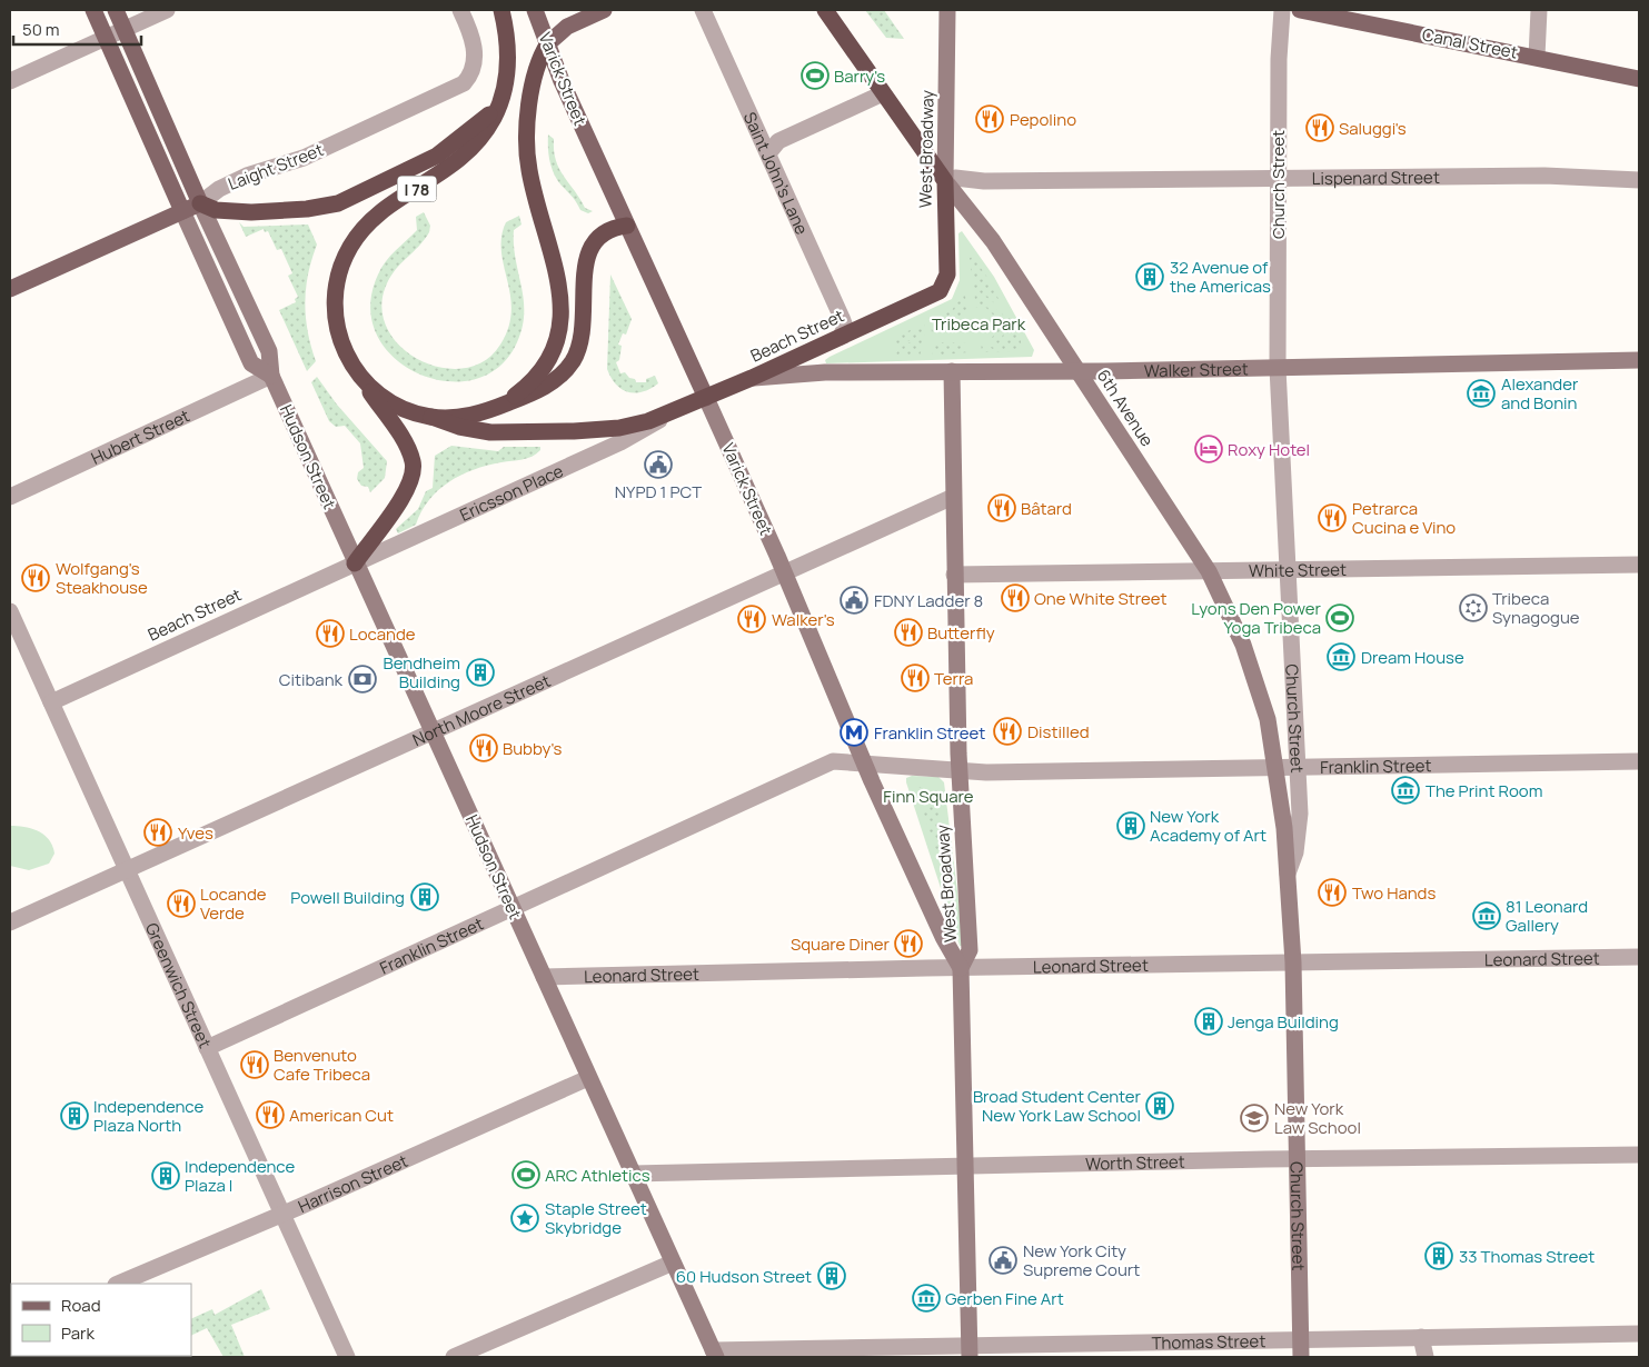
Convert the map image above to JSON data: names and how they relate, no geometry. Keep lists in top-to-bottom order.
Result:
{
  "streets": {
    "highway": [
      "West Broadway",
      "I 78",
      "Beach Street",
      "6th Avenue"
    ],
    "main road": [
      "Canal Street",
      "Varick Street",
      "Laight Street",
      "Church Street",
      "Walker Street",
      "Hudson Street"
    ],
    "street": [
      "Saint John's Lane",
      "Lispenard Street",
      "Hubert Street",
      "Ericsson Place",
      "White Street",
      "North Moore Street",
      "Franklin Street",
      "Leonard Street",
      "Greenwich Street",
      "Worth Street",
      "Harrison Street",
      "Thomas Street"
    ]
  },
  "crossings": [
    ["Varick Street", "West Broadway"],
    ["Varick Street", "Beach Street"],
    ["Varick Street", "North Moore Street"],
    ["Varick Street", "Franklin Street"],
    ["Varick Street", "Leonard Street"],
    ["West Broadway", "Lispenard Street"],
    ["West Broadway", "Beach Street"],
    ["West Broadway", "Walker Street"],
    ["West Broadway", "6th Avenue"],
    ["West Broadway", "White Street"],
    ["West Broadway", "North Moore Street"],
    ["West Broadway", "Franklin Street"],
    ["West Broadway", "Leonard Street"],
    ["West Broadway", "Worth Street"],
    ["West Broadway", "Thomas Street"],
    ["Laight Street", "Hudson Street"],
    ["Saint John's Lane", "Beach Street"],
    ["Lispenard Street", "Church Street"],
    ["Lispenard Street", "6th Avenue"],
    ["Church Street", "Walker Street"],
    ["Church Street", "6th Avenue"],
    ["Church Street", "White Street"],
    ["Church Street", "Franklin Street"],
    ["Church Street", "Leonard Street"],
    ["Church Street", "Worth Street"],
    ["Church Street", "Thomas Street"],
    ["I 78", "Beach Street"],
    ["Beach Street", "Walker Street"],
    ["Beach Street", "Hudson Street"],
    ["Beach Street", "Ericsson Place"],
    ["Beach Street", "Greenwich Street"],
    ["Walker Street", "6th Avenue"],
    ["6th Avenue", "White Street"],
    ["6th Avenue", "Franklin Street"],
    ["Hubert Street", "Hudson Street"],
    ["Hudson Street", "Ericsson Place"],
    ["Hudson Street", "North Moore Street"],
    ["Hudson Street", "Franklin Street"],
    ["Hudson Street", "Leonard Street"],
    ["Hudson Street", "Worth Street"],
    ["Hudson Street", "Harrison Street"],
    ["Hudson Street", "Thomas Street"],
    ["North Moore Street", "Greenwich Street"],
    ["Franklin Street", "Greenwich Street"],
    ["Greenwich Street", "Harrison Street"]
  ],
  "parks": ["Tribeca Park", "Finn Square"],
  "places": {
    "sports": ["Barry's", "Lyons Den Power Yoga Tribeca", "ARC Athletics"],
    "restaurant": [
      "Pepolino",
      "Saluggi's",
      "Bâtard",
      "Petrarca Cucina e Vino",
      "Wolfgang's Steakhouse",
      "One White Street",
      "Walker's",
      "Butterfly",
      "Locande",
      "Terra",
      "Distilled",
      "Bubby's",
      "Yves",
      "Two Hands",
      "Locande Verde",
      "Square Diner",
      "Benvenuto Cafe Tribeca",
      "American Cut"
    ],
    "building": [
      "32 Avenue of the Americas",
      "Bendheim Building",
      "New York Academy of Art",
      "Powell Building",
      "Jenga Building",
      "Broad Student Center New York Law School",
      "Independence Plaza North",
      "Independence Plaza I",
      "33 Thomas Street",
      "60 Hudson Street"
    ],
    "museum": [
      "Alexander and Bonin",
      "Dream House",
      "The Print Room",
      "81 Leonard Gallery",
      "Gerben Fine Art"
    ],
    "hotel": ["Roxy Hotel"],
    "public building": ["NYPD 1 PCT", "FDNY Ladder 8", "New York City Supreme Court"],
    "synagogue": ["Tribeca Synagogue"],
    "bank": ["Citibank"],
    "metro station": ["Franklin Street"],
    "school or university": ["New York Law School"],
    "place": ["Staple Street Skybridge"]
  },
  "legend": ["Road", "Park"],
  "scale_bar": "50 m"
}
